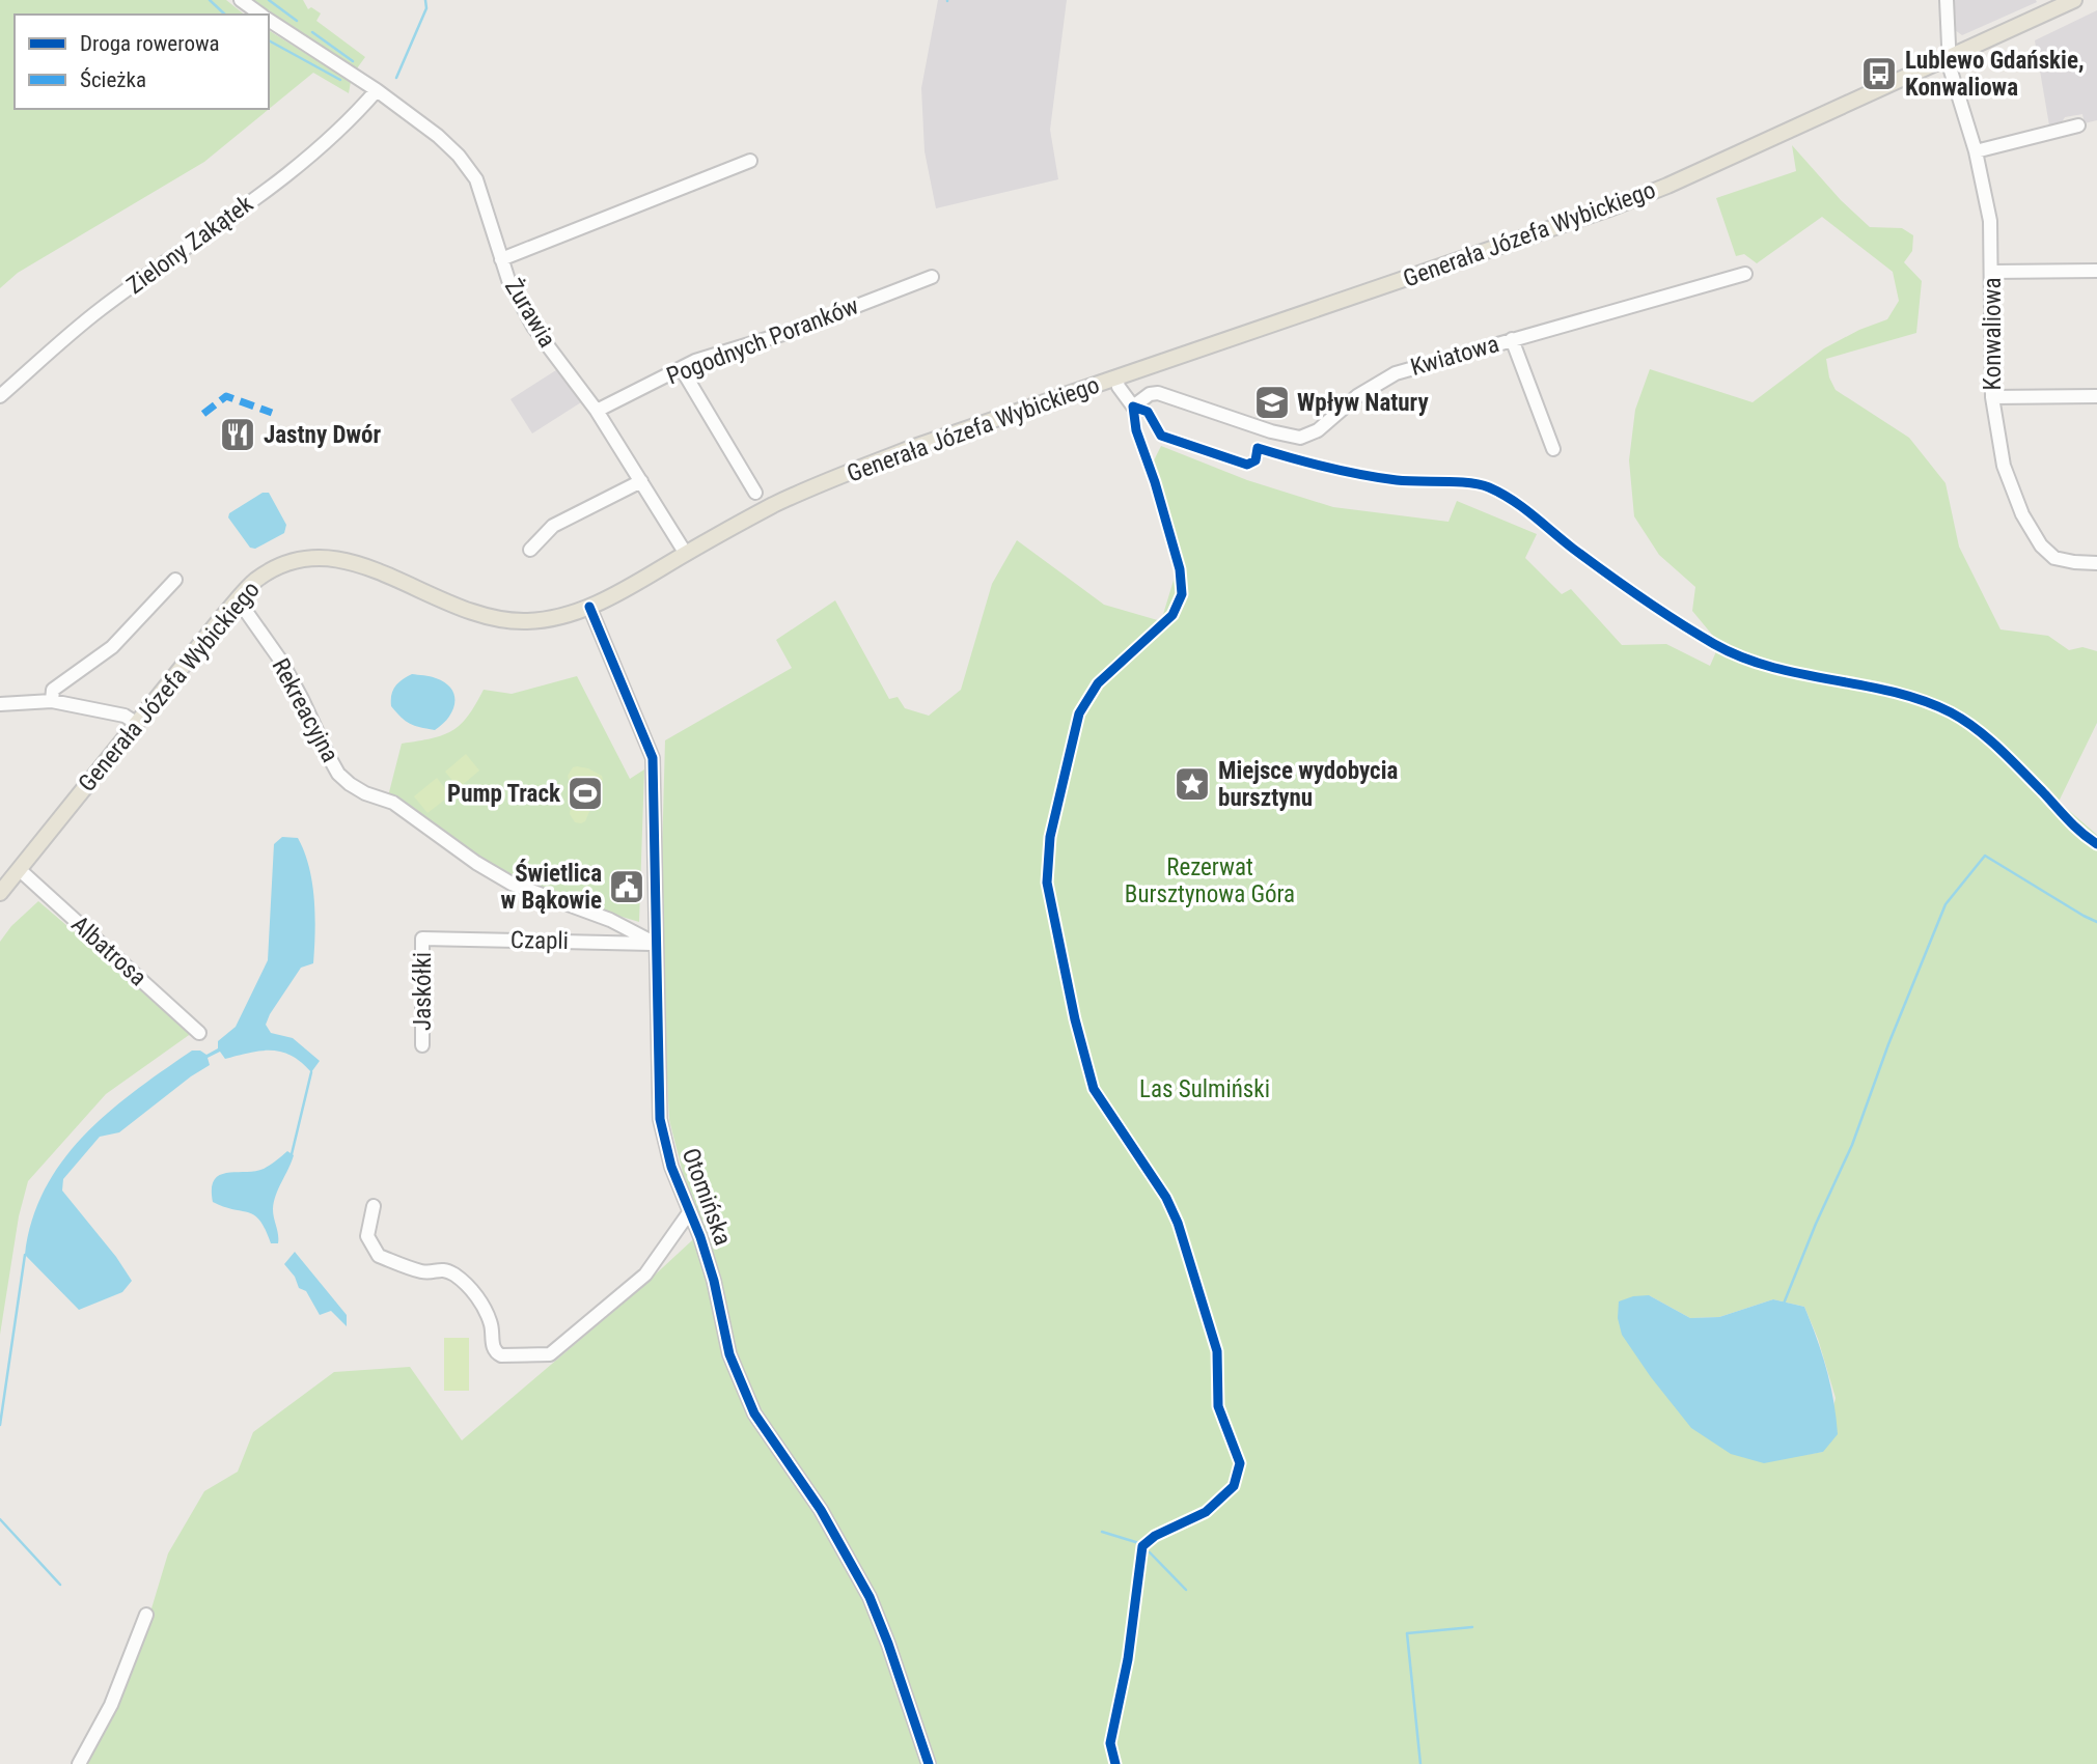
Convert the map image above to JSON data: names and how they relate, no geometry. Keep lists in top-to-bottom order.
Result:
{
  "streets": {
    "main road": ["Generała Józefa Wybickiego"],
    "street": [
      "Zielony Zakątek",
      "Żurawia",
      "Konwaliowa",
      "Pogodnych Poranków",
      "Kwiatowa",
      "Rekreacyjna",
      "Czapli",
      "Albatrosa",
      "Jaskółki",
      "Otomińska"
    ]
  },
  "crossings": [
    ["Generała Józefa Wybickiego", "Żurawia"],
    ["Generała Józefa Wybickiego", "Konwaliowa"],
    ["Generała Józefa Wybickiego", "Kwiatowa"],
    ["Generała Józefa Wybickiego", "Rekreacyjna"],
    ["Generała Józefa Wybickiego", "Albatrosa"],
    ["Generała Józefa Wybickiego", "Otomińska"],
    ["Żurawia", "Pogodnych Poranków"],
    ["Rekreacyjna", "Czapli"],
    ["Rekreacyjna", "Otomińska"],
    ["Czapli", "Jaskółki"],
    ["Czapli", "Otomińska"]
  ],
  "parks": ["Rezerwat Bursztynowa Góra", "Las Sulmiński"],
  "places": {
    "bus stop": ["Lublewo Gdańskie, Konwaliowa"],
    "school or university": ["Wpływ Natury"],
    "restaurant": ["Jastny Dwór"],
    "place": ["Miejsce wydobycia bursztynu"],
    "sports": ["Pump Track"],
    "public building": ["Świetlica w Bąkowie"]
  },
  "legend": ["Droga rowerowa", "Ścieżka"]
}
